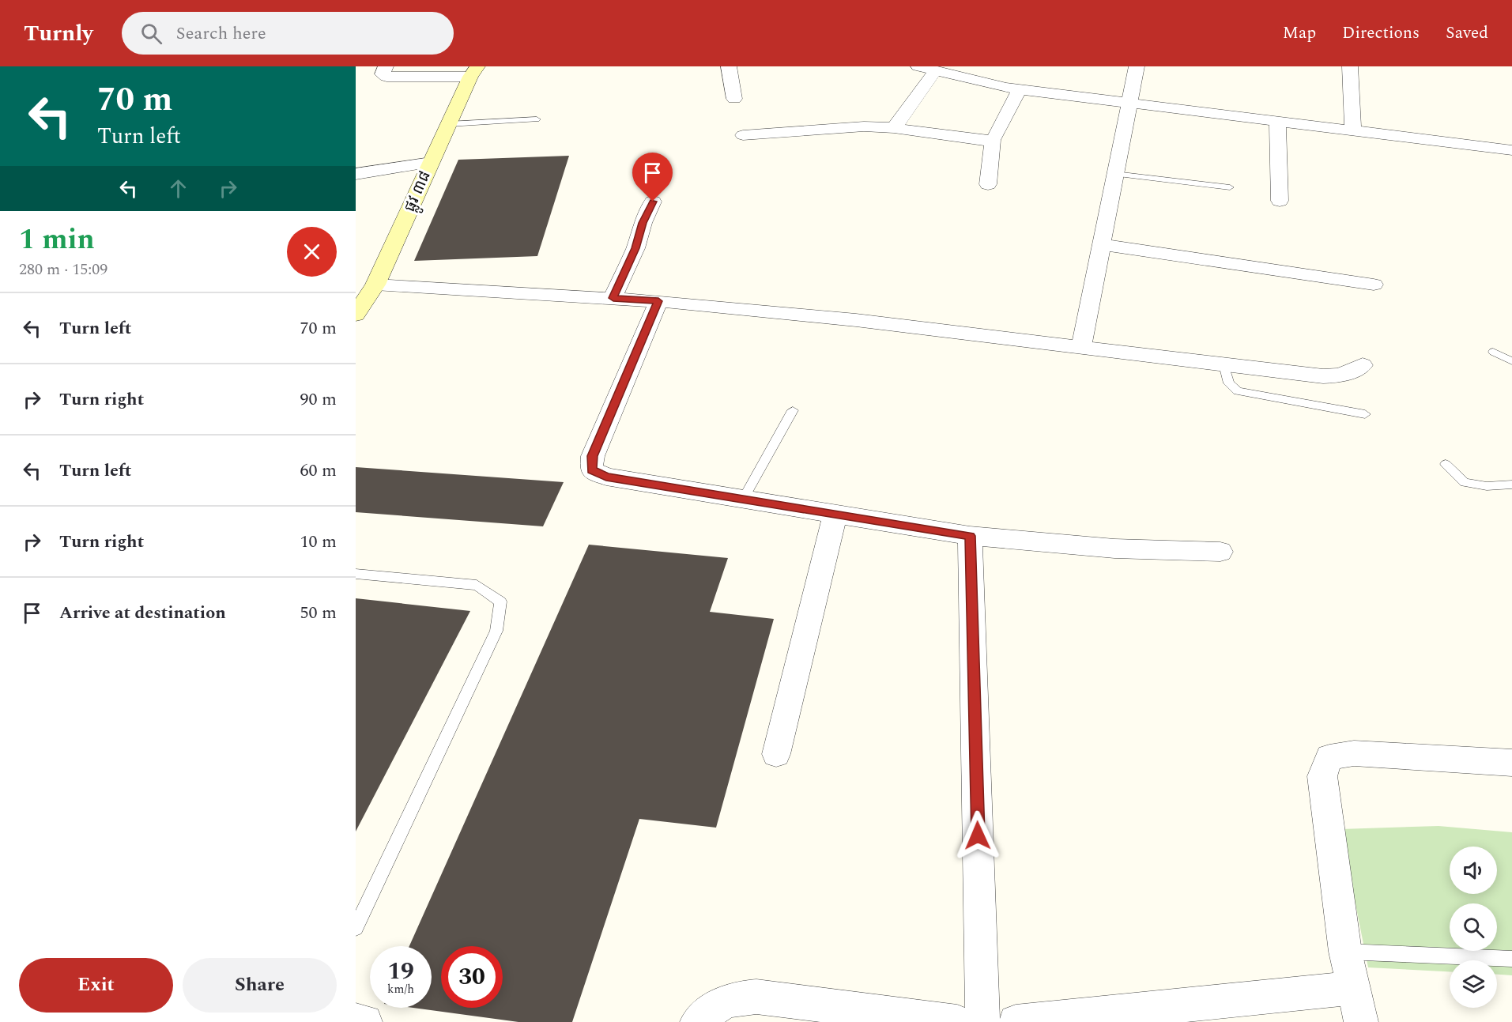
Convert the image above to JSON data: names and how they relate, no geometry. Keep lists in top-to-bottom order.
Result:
{
  "streets": {
    "street": ["ផ្លូវ ៣៨"]
  },
  "page": {
    "header": "Turnly",
    "search": "Search here",
    "nav": ["Map", "Directions", "Saved"],
    "turn": ["70 m", "Turn left"],
    "heading": ["1 min", "280 m · 15:09"],
    "list": [
      {
        "name": "Turn left",
        "value": "70 m"
      },
      {
        "name": "Turn right",
        "value": "90 m"
      },
      {
        "name": "Turn left",
        "value": "60 m"
      },
      {
        "name": "Turn right",
        "value": "10 m"
      },
      {
        "name": "Arrive at destination",
        "value": "50 m"
      }
    ],
    "speed": "19 km/h",
    "limit": "30",
    "buttons": ["Exit", "Share"]
  }
}
